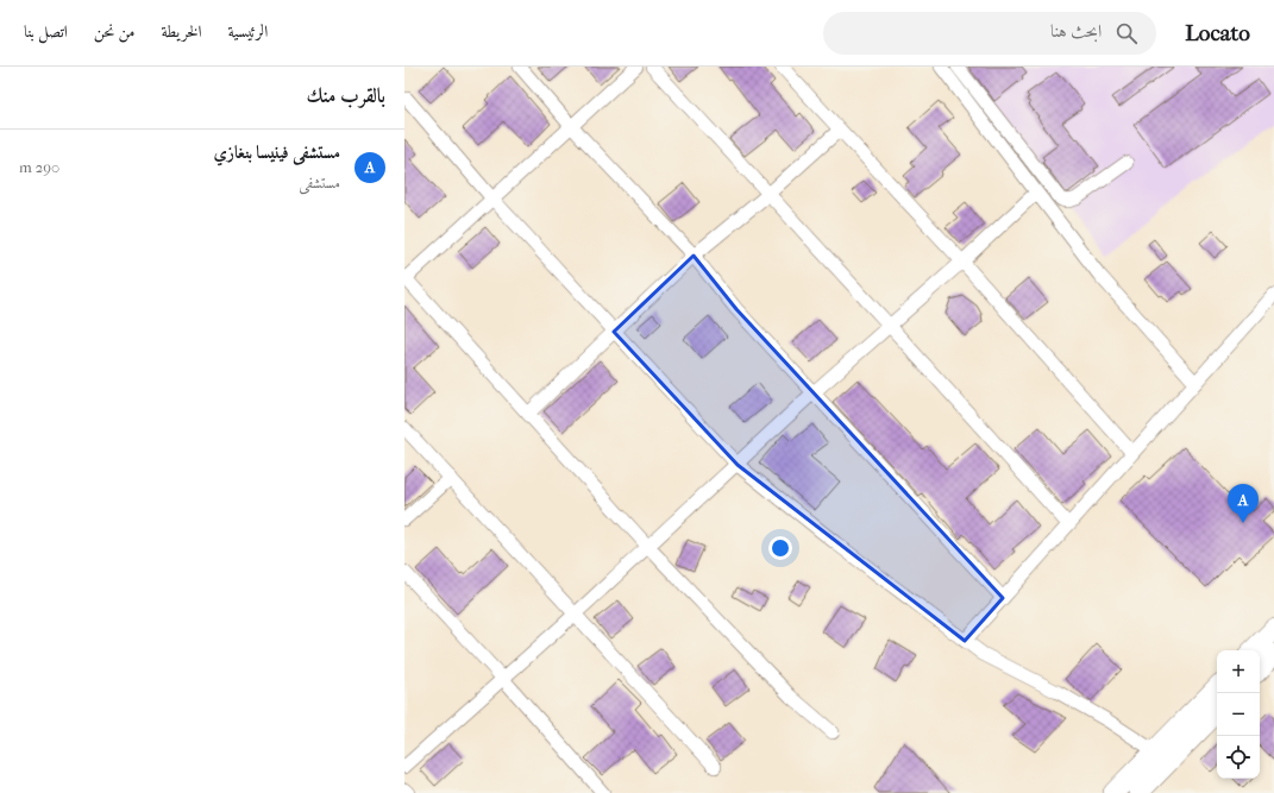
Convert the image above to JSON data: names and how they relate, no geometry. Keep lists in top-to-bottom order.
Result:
{
  "page": {
    "header": "Locato",
    "search": "ابحث هنا",
    "nav": [
      "الرئيسية",
      "الخريطة",
      "من نحن",
      "اتصل بنا"
    ],
    "heading": "بالقرب منك",
    "list": [
      {
        "mark": "A",
        "name": "مستشفى فينيسا بنغازي",
        "note": "مستشفى",
        "value": "290 m"
      }
    ],
    "pins": "A",
    "map_buttons": ["+", "−"]
  }
}
